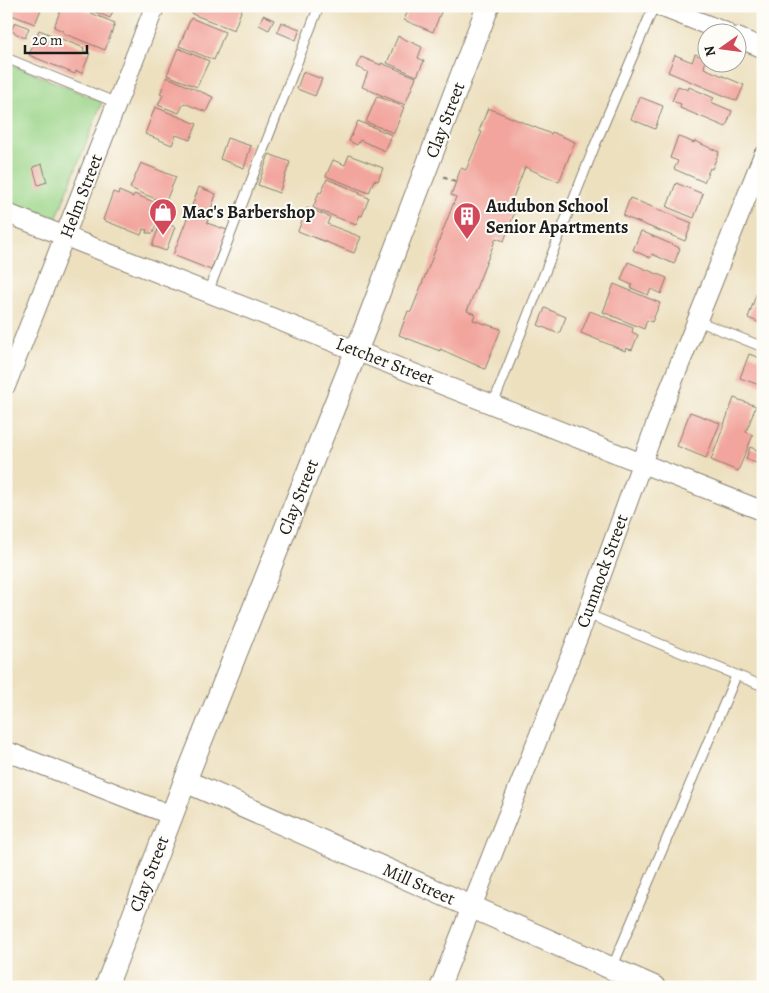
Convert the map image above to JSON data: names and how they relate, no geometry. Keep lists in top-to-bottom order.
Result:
{
  "streets": {
    "street": [
      "Clay Street",
      "Helm Street",
      "Letcher Street",
      "Cumnock Street",
      "Mill Street"
    ]
  },
  "crossings": [
    ["Clay Street", "Letcher Street"],
    ["Clay Street", "Mill Street"],
    ["Helm Street", "Letcher Street"],
    ["Letcher Street", "Cumnock Street"],
    ["Cumnock Street", "Mill Street"]
  ],
  "places": {
    "shop": ["Mac's Barbershop"],
    "building": ["Audubon School Senior Apartments"]
  },
  "scale_bar": "20 m",
  "north": "left"
}
